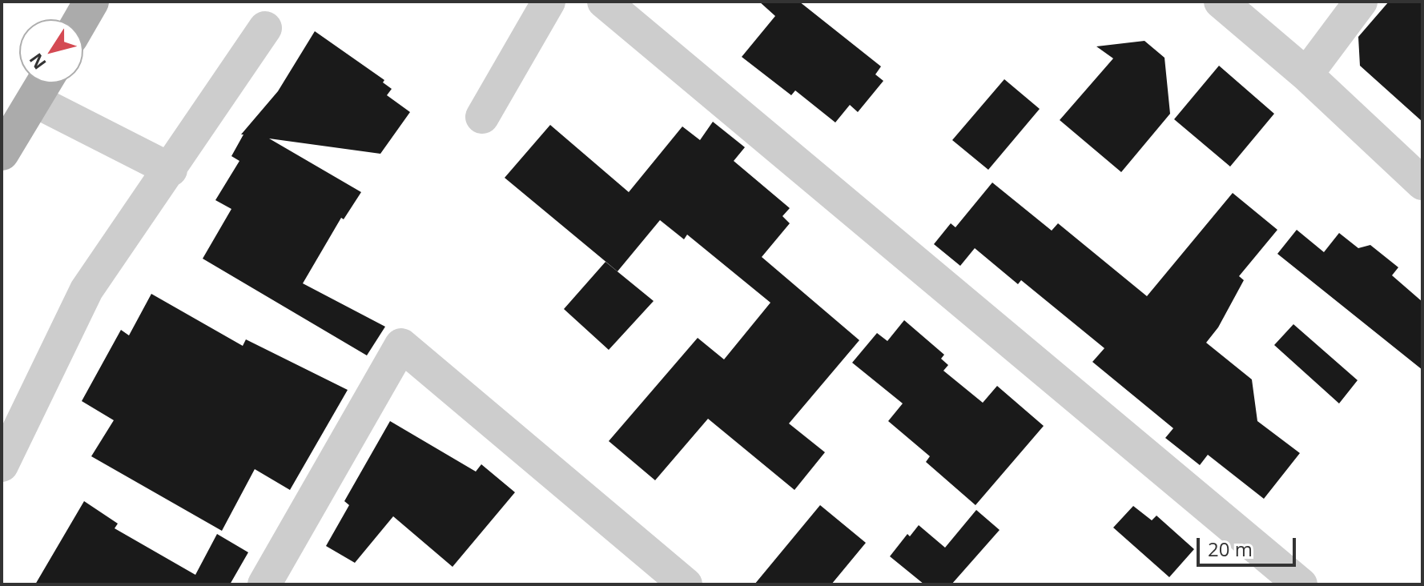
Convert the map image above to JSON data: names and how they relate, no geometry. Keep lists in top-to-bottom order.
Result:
{
  "scale_bar": "20 m",
  "north": "bottom left"
}
